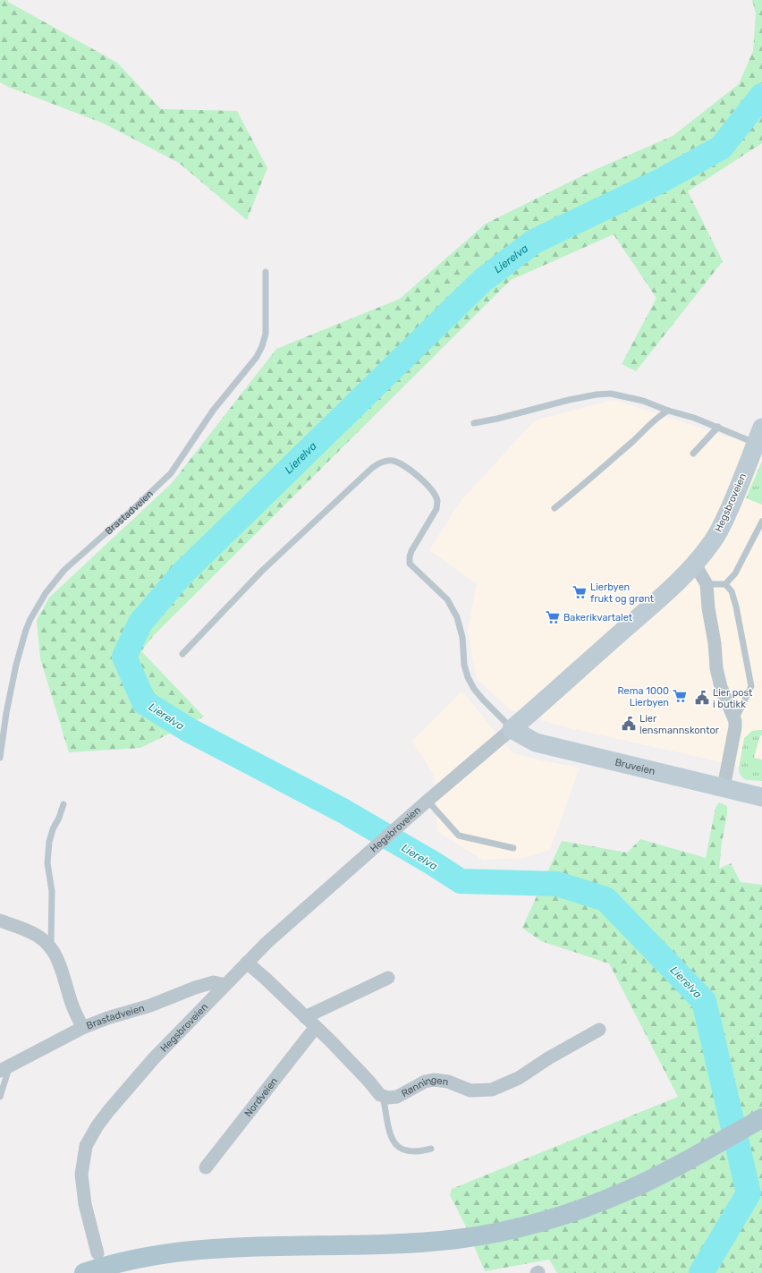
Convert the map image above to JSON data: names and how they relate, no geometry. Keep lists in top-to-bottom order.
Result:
{
  "streets": {
    "street": [
      "Hegsbroveien",
      "Brastadveien",
      "Bruveien",
      "Rønningen",
      "Nordveien"
    ]
  },
  "crossings": [
    ["Hegsbroveien", "Brastadveien"],
    ["Hegsbroveien", "Bruveien"]
  ],
  "water": ["Lierelva"],
  "places": {
    "supermarket": ["Lierbyen frukt og grønt", "Bakerikvartalet", "Rema 1000 Lierbyen"],
    "public building": ["Lier post i butikk", "Lier lensmannskontor"]
  }
}
